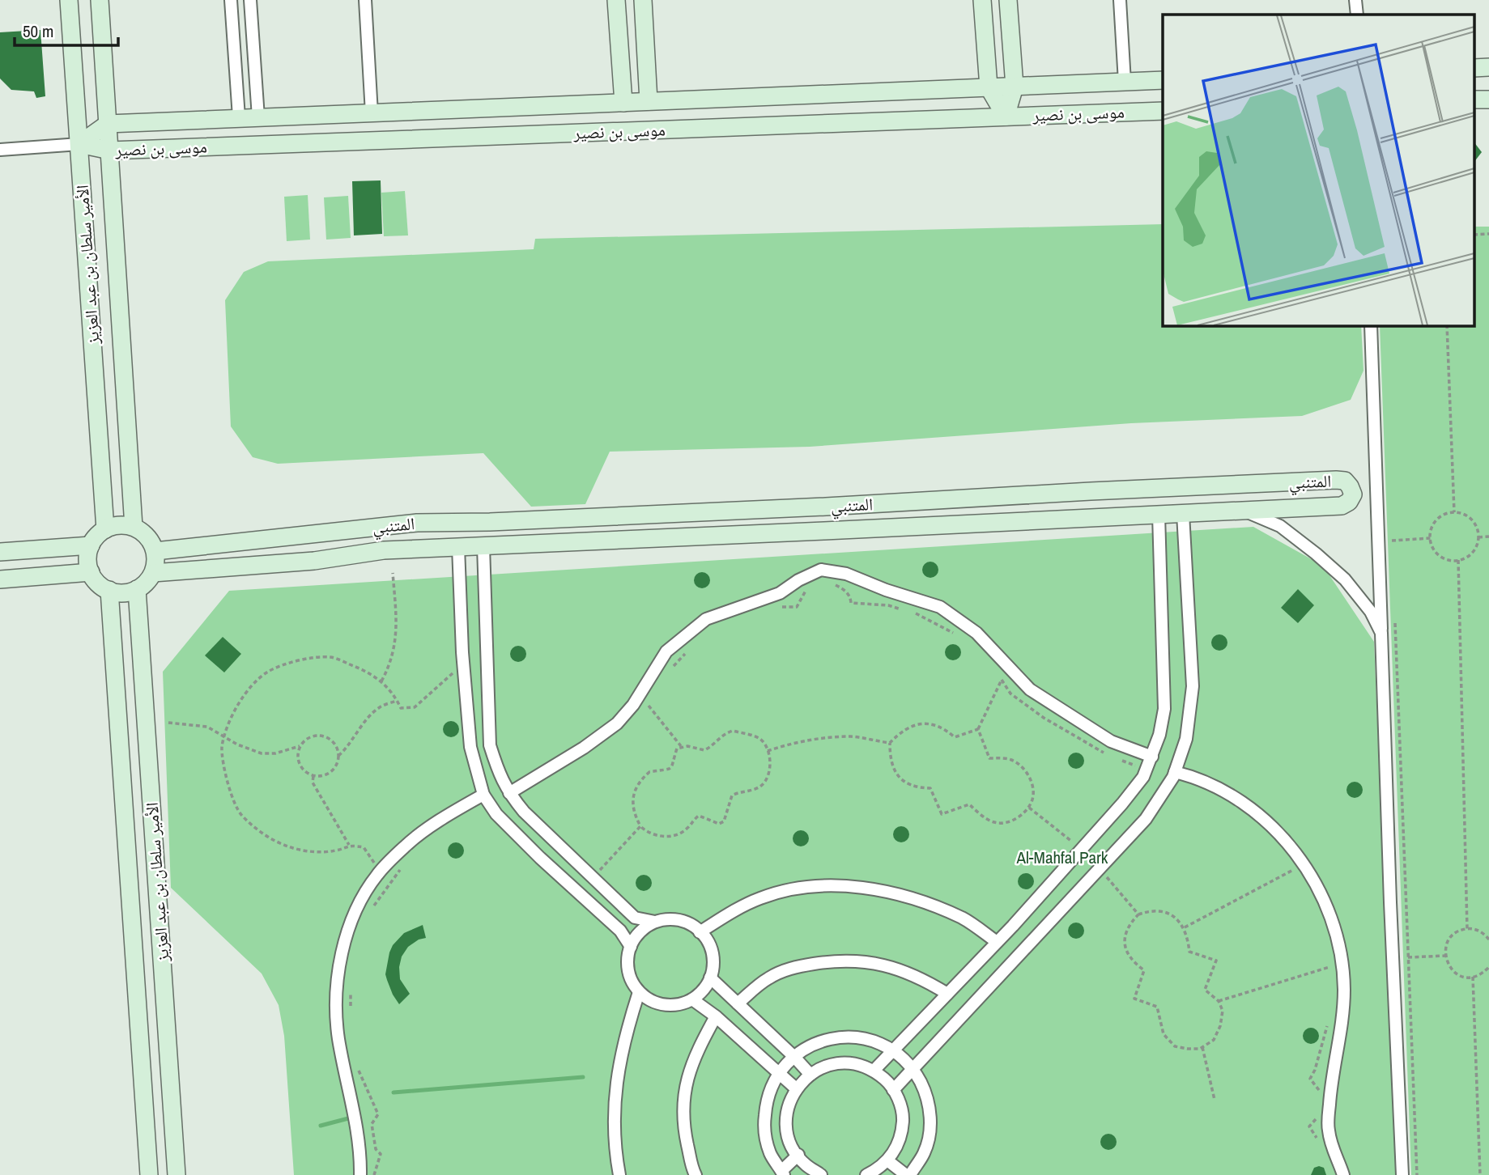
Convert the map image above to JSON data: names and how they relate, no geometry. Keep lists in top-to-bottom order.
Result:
{
  "streets": {
    "street": ["موسى بن نصير", "الأمير سلطان بن عبد العزيز", "المتنبي"]
  },
  "crossings": [
    ["موسى بن نصير", "الأمير سلطان بن عبد العزيز"],
    ["الأمير سلطان بن عبد العزيز", "المتنبي"]
  ],
  "parks": ["Al-Mahfal Park"],
  "scale_bar": "50 m"
}
